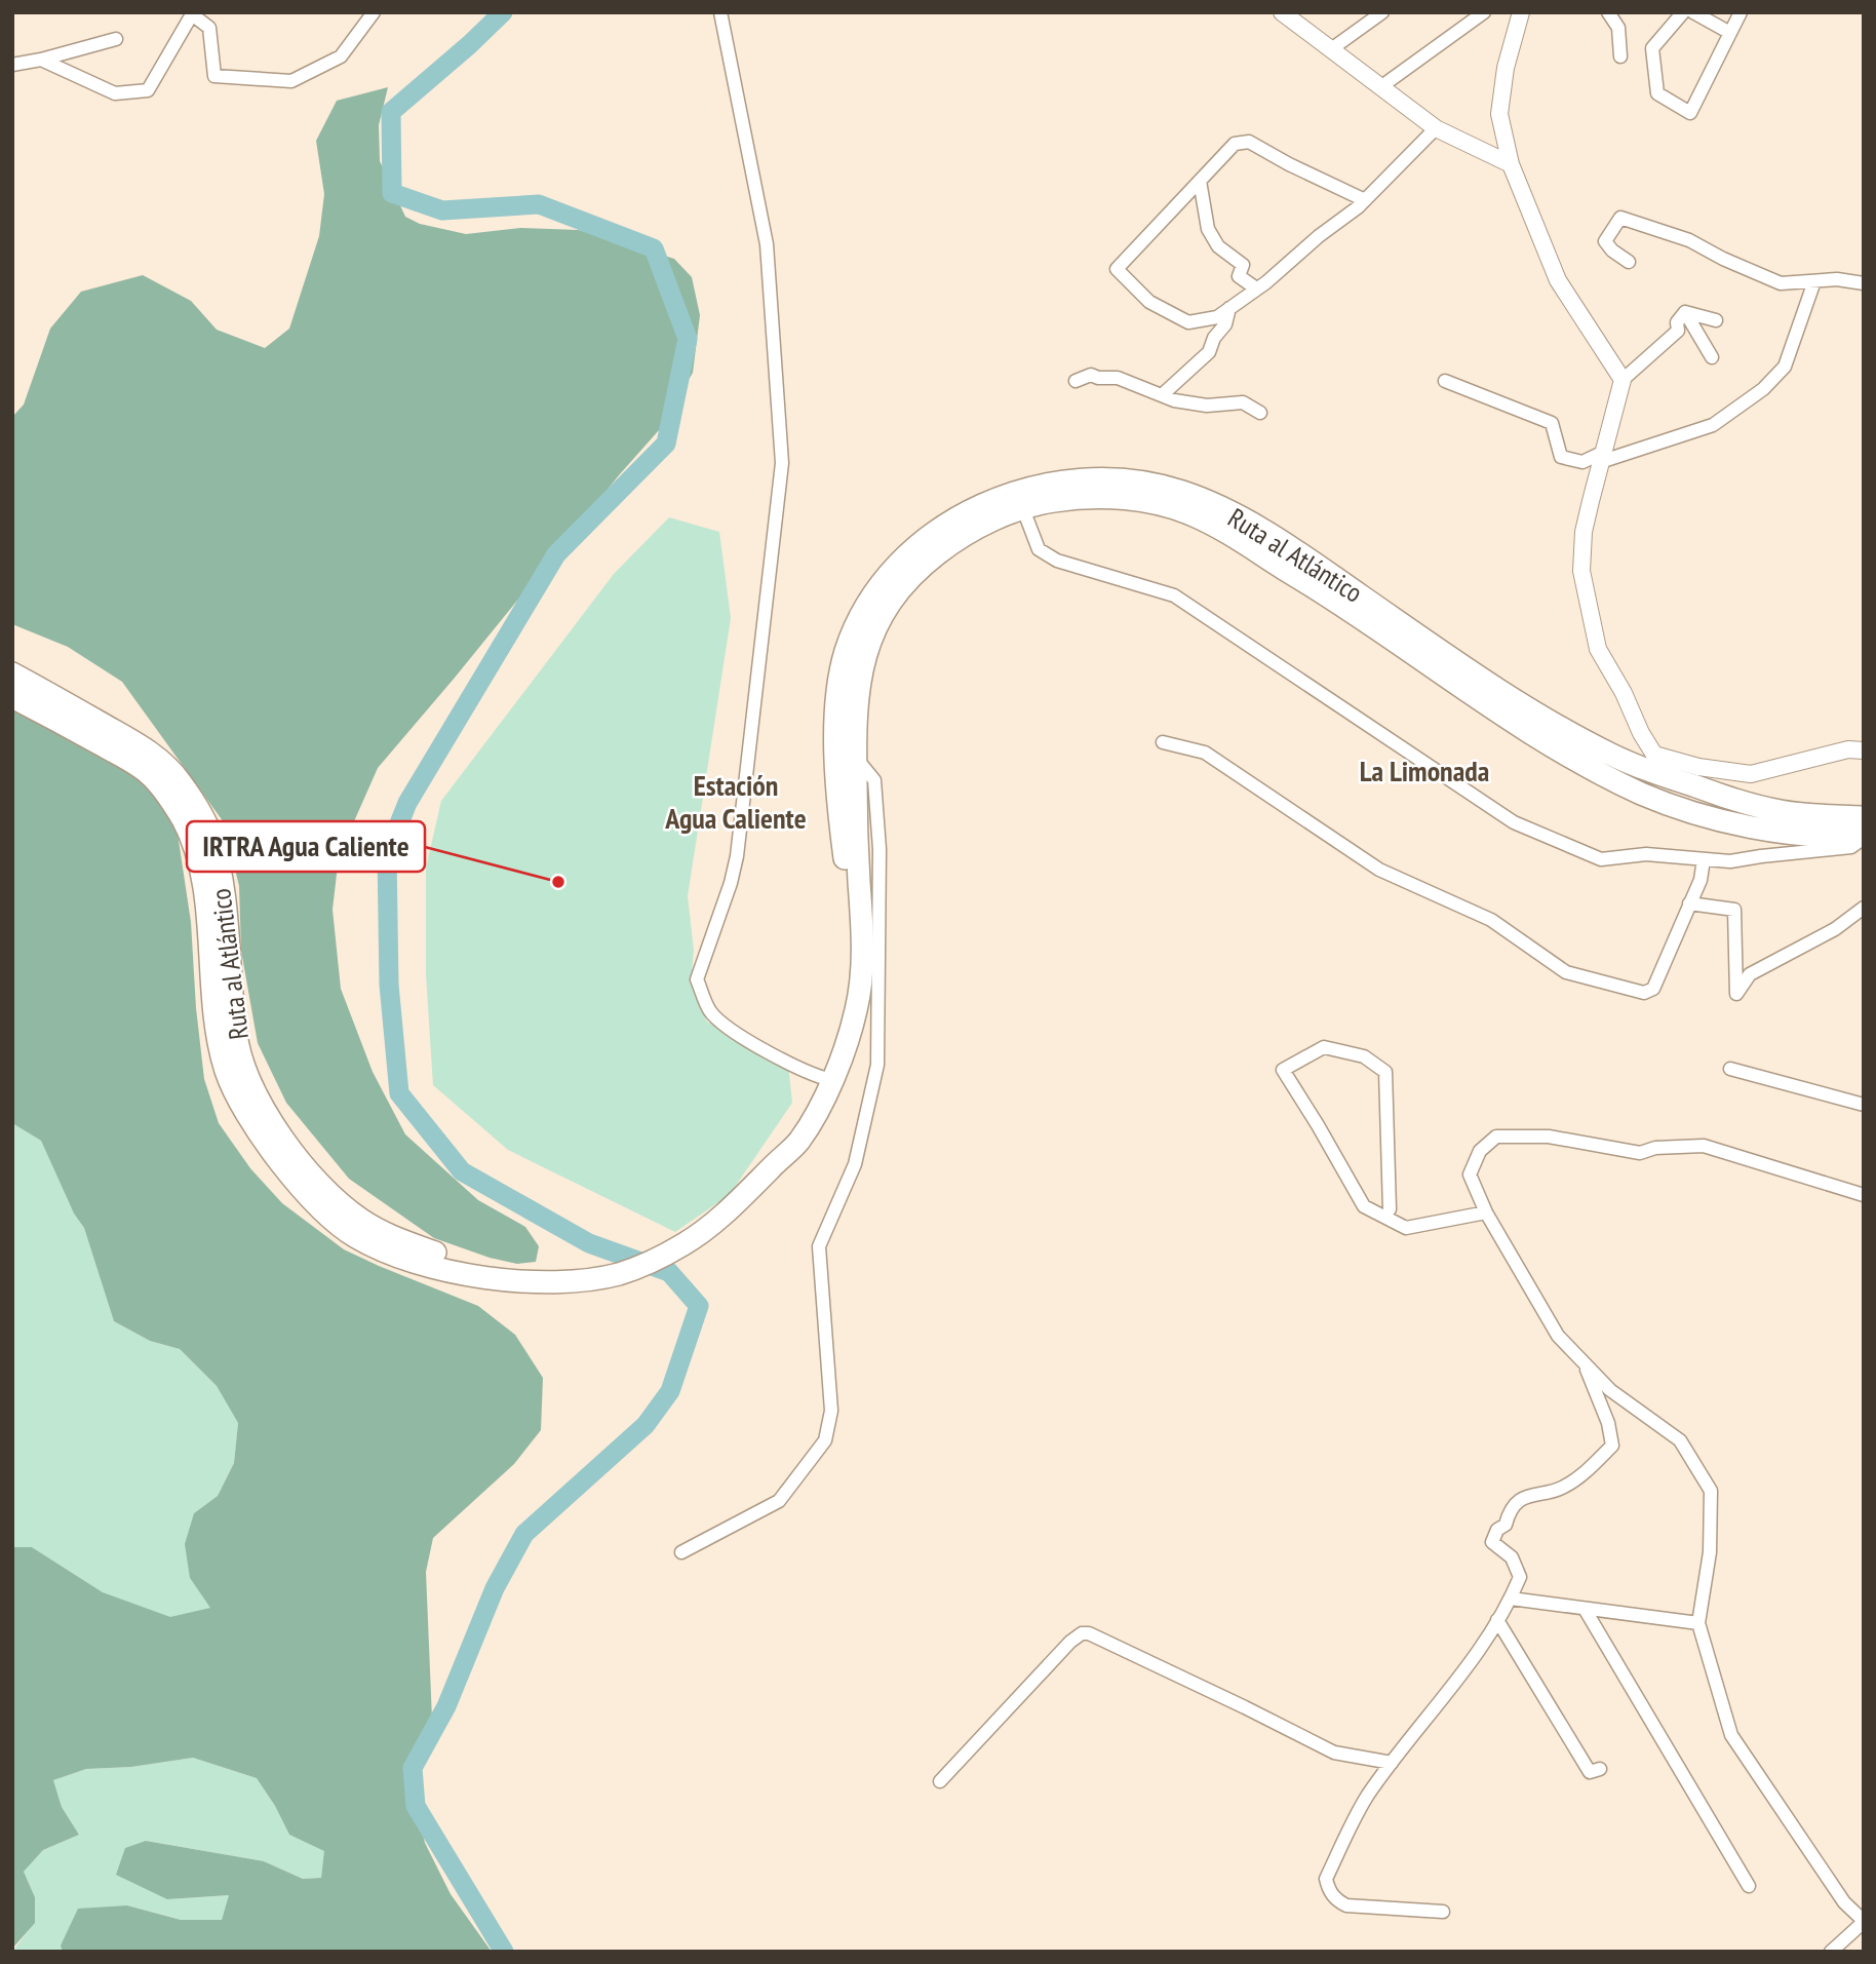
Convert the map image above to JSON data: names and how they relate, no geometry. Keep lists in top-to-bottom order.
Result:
{
  "streets": {
    "highway": ["Ruta al Atlántico"]
  },
  "districts": ["La Limonada", "Estación Agua Caliente"],
  "places": ["IRTRA Agua Caliente"]
}
